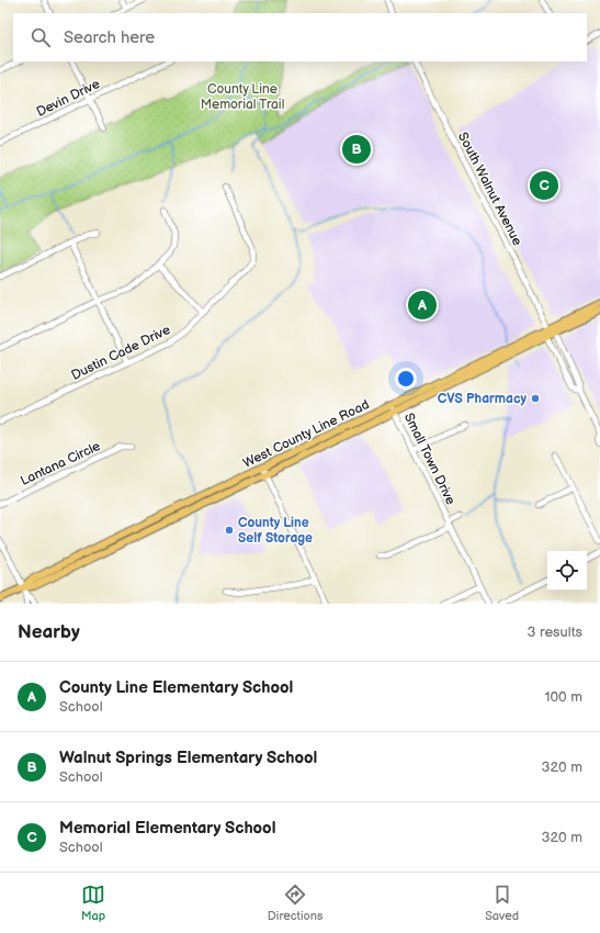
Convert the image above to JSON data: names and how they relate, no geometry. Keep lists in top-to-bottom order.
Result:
{
  "streets": {
    "main road": ["West County Line Road"],
    "street": [
      "Devin Drive",
      "South Walnut Avenue",
      "Dustin Cade Drive",
      "Small Town Drive",
      "Lantana Circle"
    ]
  },
  "crossings": [
    ["South Walnut Avenue", "West County Line Road"],
    ["West County Line Road", "Small Town Drive"]
  ],
  "parks": ["County Line Memorial Trail"],
  "places": ["CVS Pharmacy", "County Line Self Storage"],
  "page": {
    "search": "Search here",
    "pins": ["B", "C", "A"],
    "heading": ["Nearby", "3 results"],
    "list": [
      {
        "mark": "A",
        "name": "County Line Elementary School",
        "note": "School",
        "value": "100 m"
      },
      {
        "mark": "B",
        "name": "Walnut Springs Elementary School",
        "note": "School",
        "value": "320 m"
      },
      {
        "mark": "C",
        "name": "Memorial Elementary School",
        "note": "School",
        "value": "320 m"
      }
    ],
    "nav": ["Map", "Directions", "Saved"]
  }
}
